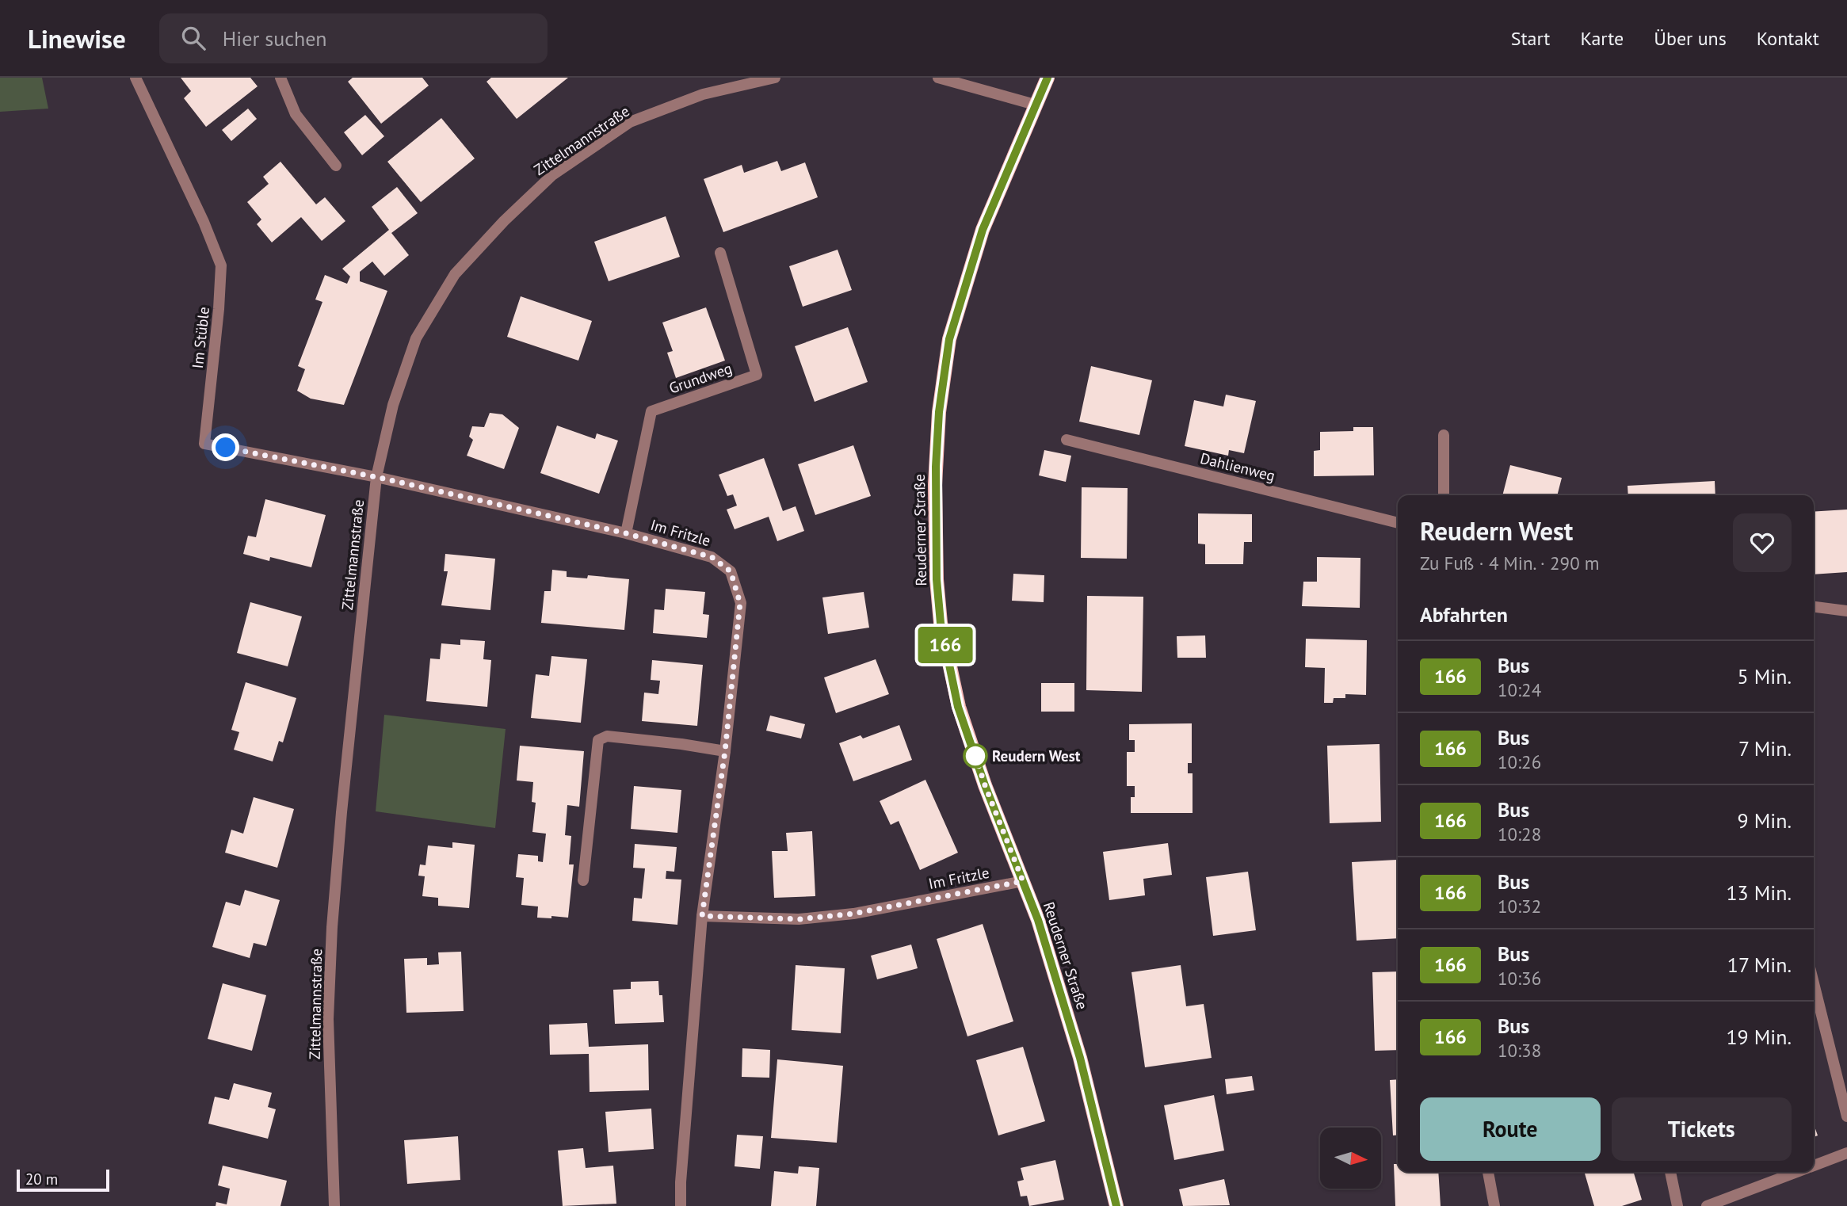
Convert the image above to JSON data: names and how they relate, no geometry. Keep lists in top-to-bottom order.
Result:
{
  "streets": {
    "main road": ["Reuderner Straße"],
    "street": [
      "Zittelmannstraße",
      "Im Stüble",
      "Grundweg",
      "Dahlienweg",
      "Im Fritzle"
    ]
  },
  "crossings": [
    ["Zittelmannstraße", "Im Stüble"],
    ["Zittelmannstraße", "Im Fritzle"],
    ["Im Stüble", "Im Fritzle"],
    ["Grundweg", "Im Fritzle"],
    ["Reuderner Straße", "Im Fritzle"]
  ],
  "places": ["Reudern West"],
  "lines": ["bus line 166"],
  "scale_bar": "20 m",
  "north": "right",
  "page": {
    "header": "Linewise",
    "search": "Hier suchen",
    "nav": [
      "Start",
      "Karte",
      "Über uns",
      "Kontakt"
    ],
    "on_map": "166",
    "heading": [
      ["Reudern West", "Zu Fuß · 4 Min. · 290 m"],
      "Abfahrten"
    ],
    "list": [
      {
        "mark": "166",
        "name": "Bus",
        "note": "10:24",
        "value": "5 Min."
      },
      {
        "mark": "166",
        "name": "Bus",
        "note": "10:26",
        "value": "7 Min."
      },
      {
        "mark": "166",
        "name": "Bus",
        "note": "10:28",
        "value": "9 Min."
      },
      {
        "mark": "166",
        "name": "Bus",
        "note": "10:32",
        "value": "13 Min."
      },
      {
        "mark": "166",
        "name": "Bus",
        "note": "10:36",
        "value": "17 Min."
      },
      {
        "mark": "166",
        "name": "Bus",
        "note": "10:38",
        "value": "19 Min."
      }
    ],
    "buttons": ["Route", "Tickets"],
    "scale": "20 m"
  }
}
